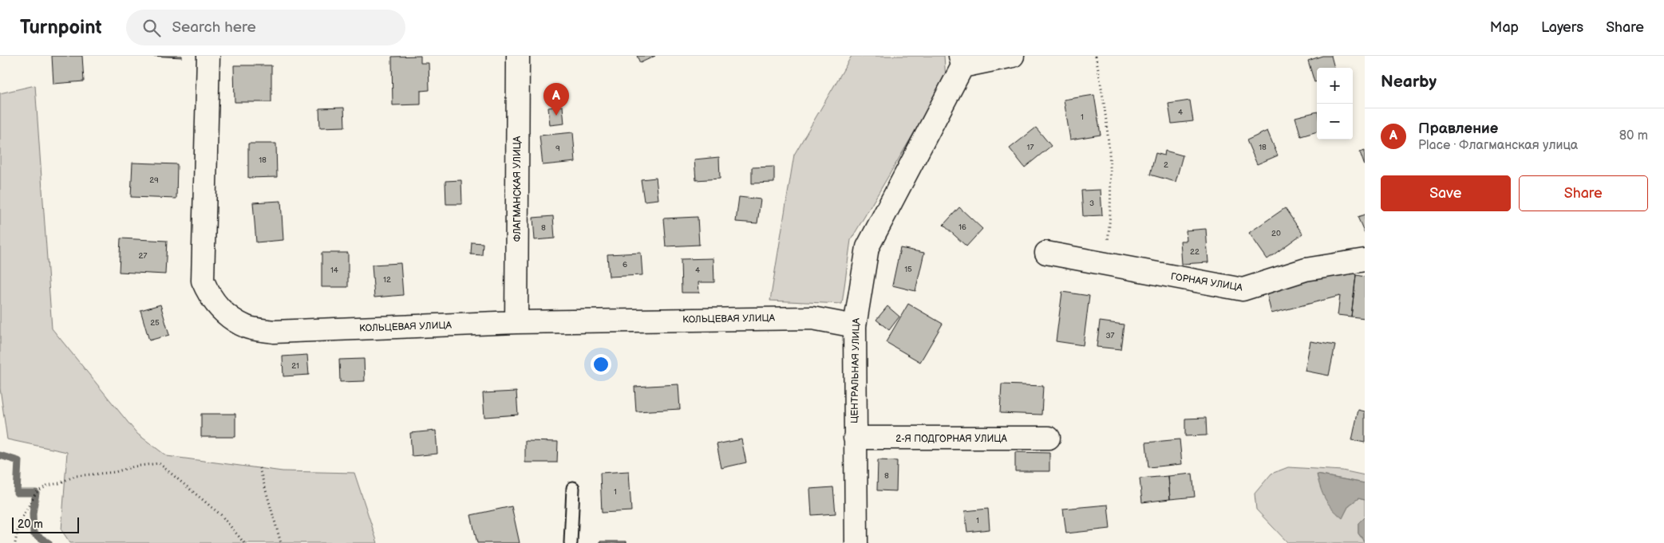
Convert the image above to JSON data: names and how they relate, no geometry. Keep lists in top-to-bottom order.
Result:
{
  "streets": {
    "street": [
      "ФЛАГМАНСКАЯ УЛИЦА",
      "ГОРНАЯ УЛИЦА",
      "КОЛЬЦЕВАЯ УЛИЦА",
      "ЦЕНТРАЛЬНАЯ УЛИЦА",
      "2-Я ПОДГОРНАЯ УЛИЦА"
    ]
  },
  "crossings": [
    ["ФЛАГМАНСКАЯ УЛИЦА", "КОЛЬЦЕВАЯ УЛИЦА"],
    ["КОЛЬЦЕВАЯ УЛИЦА", "ЦЕНТРАЛЬНАЯ УЛИЦА"],
    ["ЦЕНТРАЛЬНАЯ УЛИЦА", "2-Я ПОДГОРНАЯ УЛИЦА"]
  ],
  "house_numbers": [
    "4",
    "1",
    "17",
    "18",
    "9",
    "18",
    "2",
    "29",
    "3",
    "16",
    "8",
    "20",
    "22",
    "27",
    "6",
    "15",
    "14",
    "4",
    "12",
    "25",
    "37",
    "21",
    "8",
    "1",
    "1"
  ],
  "scale_bar": "20 m",
  "page": {
    "header": "Turnpoint",
    "search": "Search here",
    "nav": ["Map", "Layers", "Share"],
    "heading": "Nearby",
    "map_buttons": ["+", "−"],
    "pins": "A",
    "list": [
      {
        "mark": "A",
        "name": "Правление",
        "note": "Place · Флагманская улица",
        "value": "80 m"
      }
    ],
    "buttons": ["Save", "Share"],
    "scale": "20 m"
  }
}
